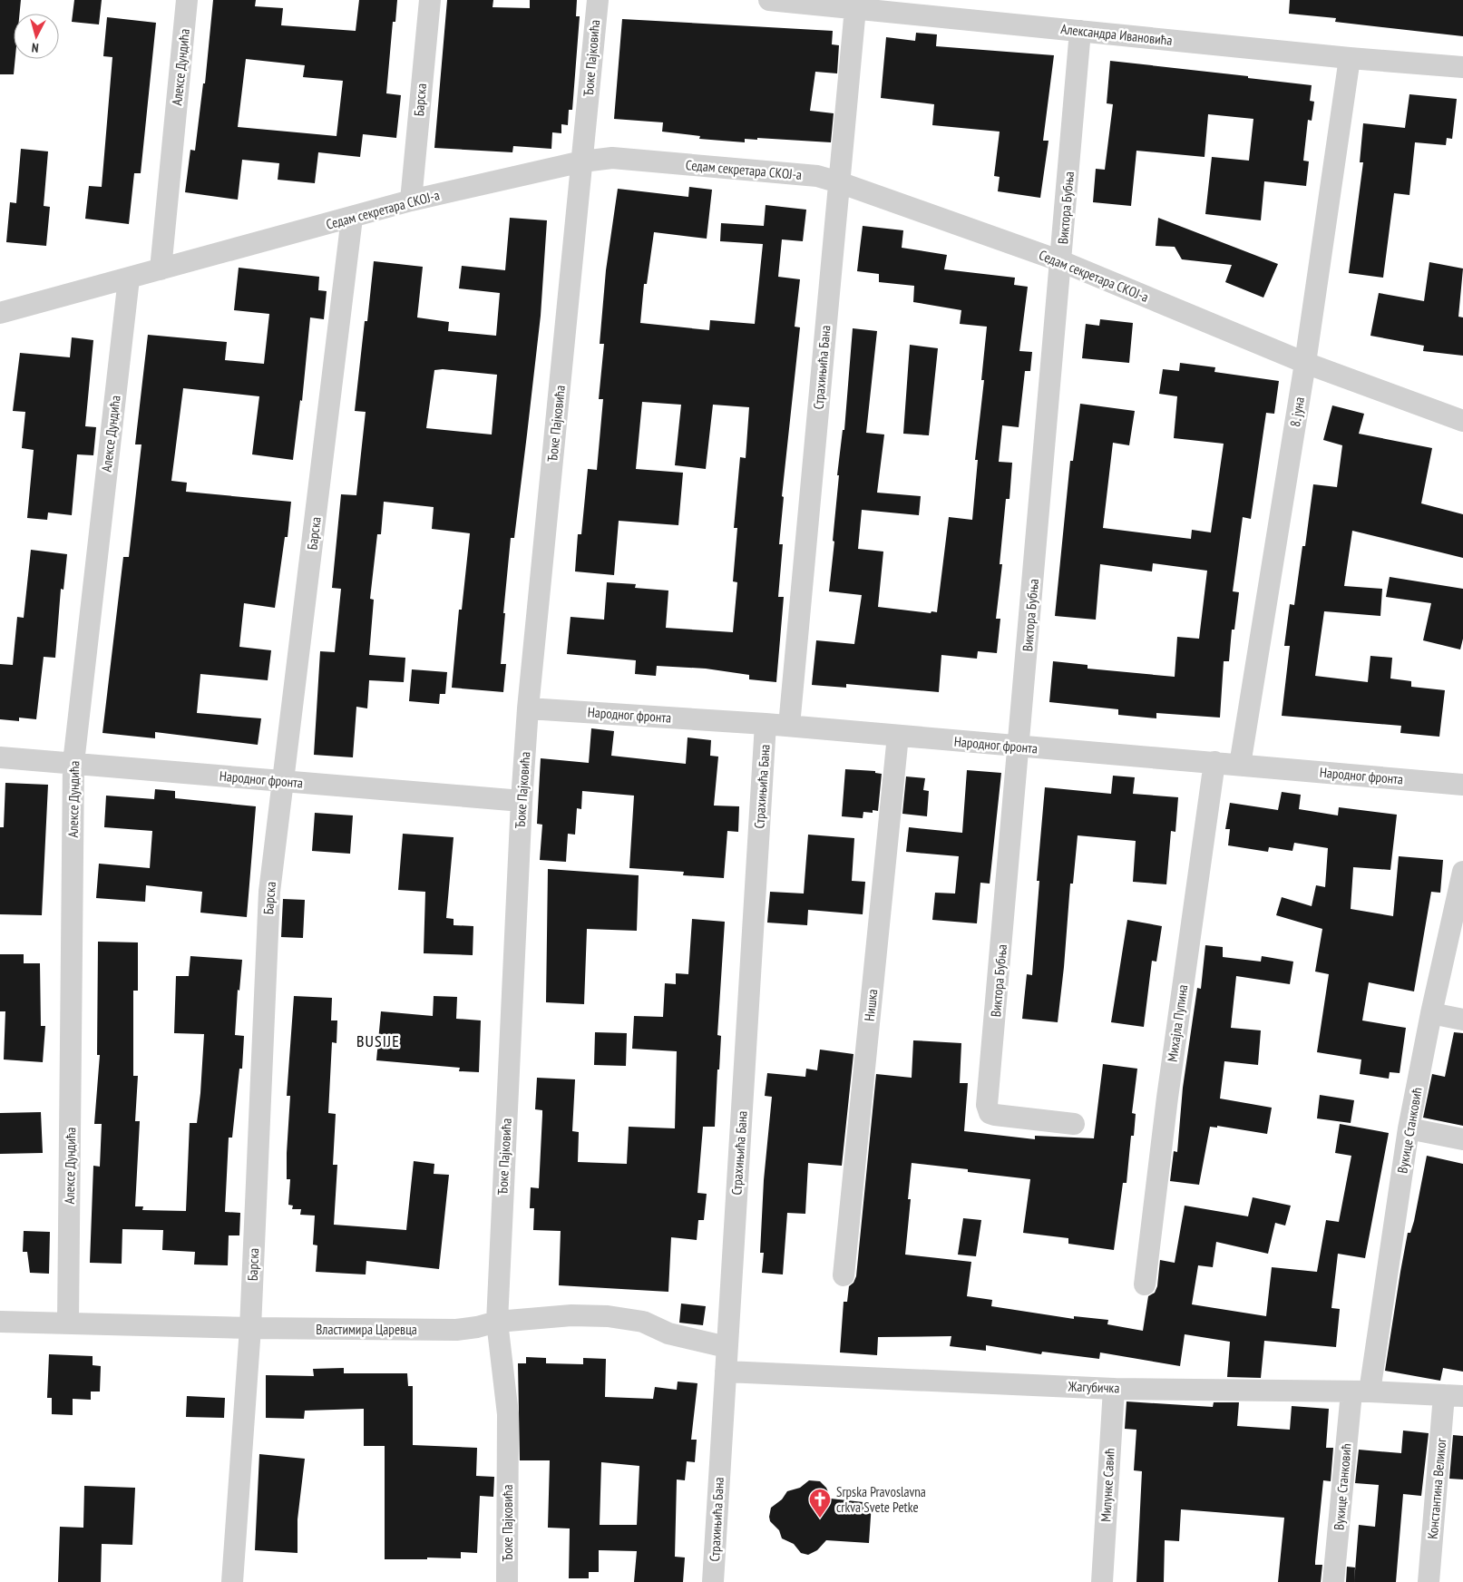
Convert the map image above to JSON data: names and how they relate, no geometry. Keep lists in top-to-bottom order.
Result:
{
  "streets": {
    "street": [
      "Александра Ивановића",
      "Ђоке Пајковића",
      "Алексе Дундића",
      "Барска",
      "Седам секретара СКОЈ-а",
      "Виктора Бубња",
      "Страхињића Бана",
      "8. јуна",
      "Народног фронта",
      "Нишка",
      "Михајла Пупина",
      "Вукице Станковић",
      "Властимира Царевца",
      "Жагубичка",
      "Милунке Савић",
      "Константина Великог"
    ]
  },
  "crossings": [
    ["Александра Ивановића", "Виктора Бубња"],
    ["Александра Ивановића", "Страхињића Бана"],
    ["Александра Ивановића", "8. јуна"],
    ["Ђоке Пајковића", "Седам секретара СКОЈ-а"],
    ["Ђоке Пајковића", "Народног фронта"],
    ["Ђоке Пајковића", "Властимира Царевца"],
    ["Алексе Дундића", "Седам секретара СКОЈ-а"],
    ["Алексе Дундића", "Народног фронта"],
    ["Алексе Дундића", "Властимира Царевца"],
    ["Барска", "Седам секретара СКОЈ-а"],
    ["Барска", "Народног фронта"],
    ["Барска", "Властимира Царевца"],
    ["Седам секретара СКОЈ-а", "Виктора Бубња"],
    ["Седам секретара СКОЈ-а", "Страхињића Бана"],
    ["Седам секретара СКОЈ-а", "8. јуна"],
    ["Виктора Бубња", "Народног фронта"],
    ["Страхињића Бана", "Народног фронта"],
    ["Страхињића Бана", "Властимира Царевца"],
    ["Страхињића Бана", "Жагубичка"],
    ["8. јуна", "Народног фронта"],
    ["Народног фронта", "Нишка"],
    ["Народног фронта", "Михајла Пупина"],
    ["Вукице Станковић", "Жагубичка"],
    ["Жагубичка", "Милунке Савић"],
    ["Жагубичка", "Константина Великог"]
  ],
  "districts": ["BUSIJE"],
  "places": {
    "church": ["Srpska Pravoslavna crkva Svete Petke"]
  },
  "north": "bottom"
}
